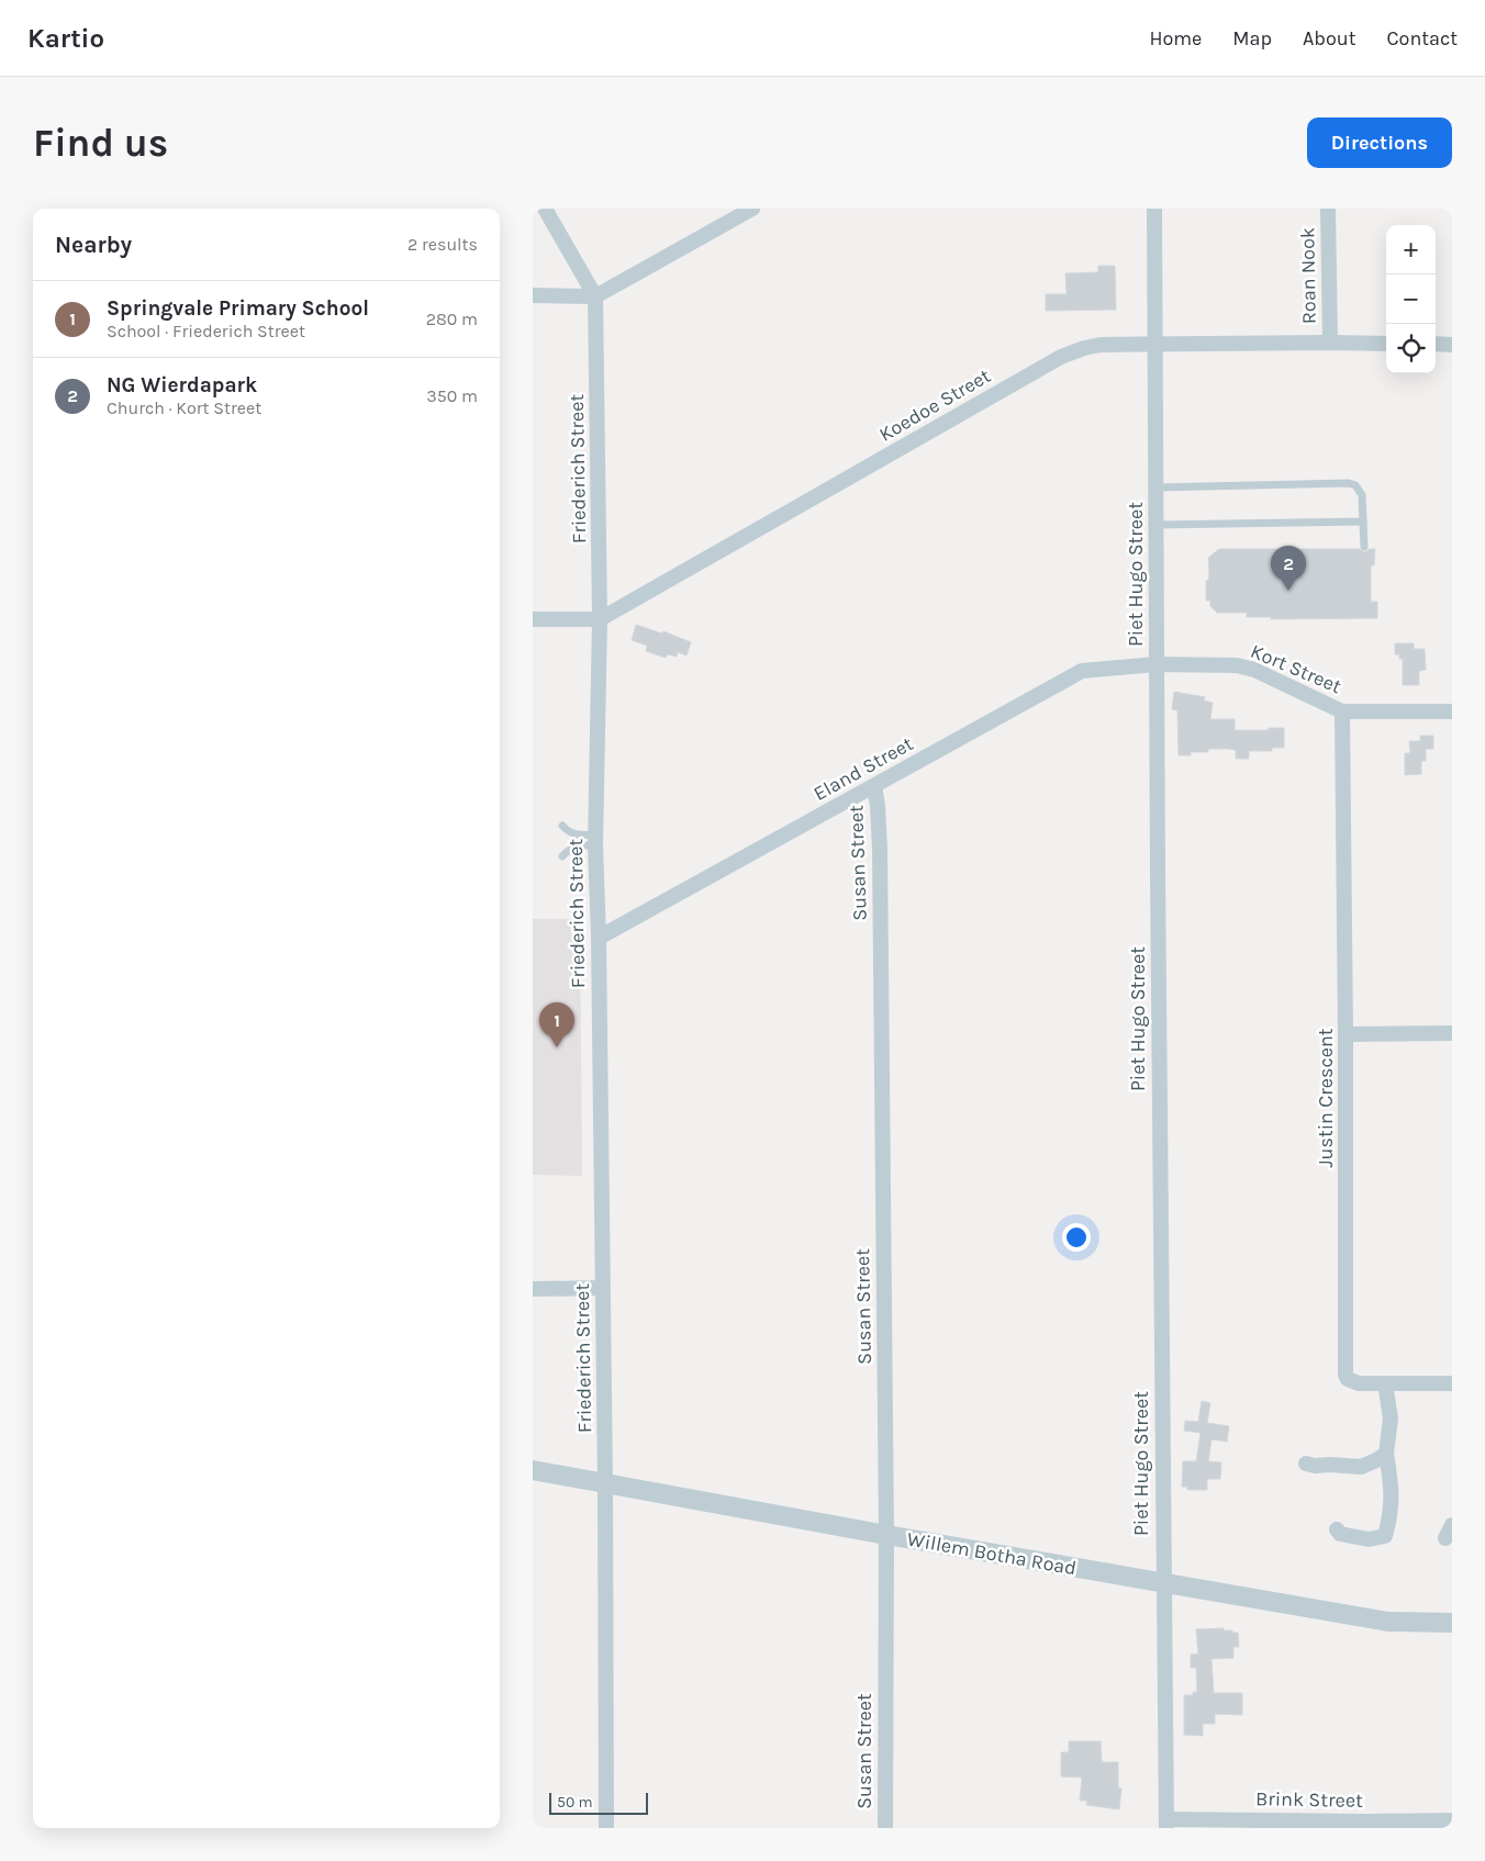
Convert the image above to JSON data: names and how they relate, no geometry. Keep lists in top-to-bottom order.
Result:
{
  "streets": {
    "street": [
      "Roan Nook",
      "Koedoe Street",
      "Friederich Street",
      "Piet Hugo Street",
      "Kort Street",
      "Eland Street",
      "Susan Street",
      "Justin Crescent",
      "Willem Botha Road",
      "Brink Street"
    ]
  },
  "crossings": [
    ["Roan Nook", "Koedoe Street"],
    ["Koedoe Street", "Friederich Street"],
    ["Koedoe Street", "Piet Hugo Street"],
    ["Friederich Street", "Eland Street"],
    ["Friederich Street", "Willem Botha Road"],
    ["Piet Hugo Street", "Kort Street"],
    ["Piet Hugo Street", "Eland Street"],
    ["Piet Hugo Street", "Willem Botha Road"],
    ["Piet Hugo Street", "Brink Street"],
    ["Kort Street", "Eland Street"],
    ["Kort Street", "Justin Crescent"],
    ["Eland Street", "Susan Street"],
    ["Susan Street", "Willem Botha Road"]
  ],
  "scale_bar": "50 m",
  "page": {
    "header": "Kartio",
    "nav": [
      "Home",
      "Map",
      "About",
      "Contact"
    ],
    "buttons": "Directions",
    "title": "Find us",
    "heading": ["Nearby", "2 results"],
    "map_buttons": ["+", "−"],
    "list": [
      {
        "mark": "1",
        "name": "Springvale Primary School",
        "note": "School · Friederich Street",
        "value": "280 m"
      },
      {
        "mark": "2",
        "name": "NG Wierdapark",
        "note": "Church · Kort Street",
        "value": "350 m"
      }
    ],
    "pins": ["2", "1"],
    "scale": "50 m"
  }
}
